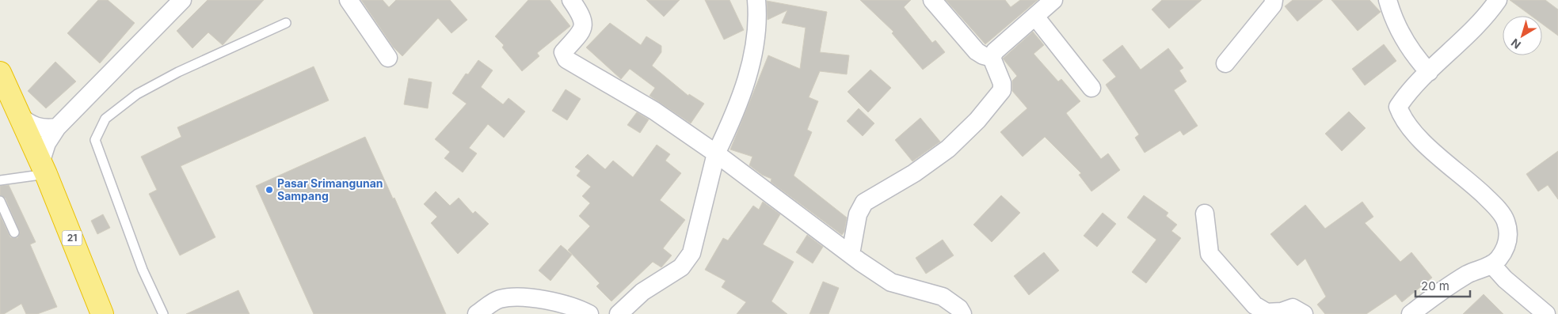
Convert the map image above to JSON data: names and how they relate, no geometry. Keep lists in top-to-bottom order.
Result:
{
  "streets": {
    "highway": ["21"]
  },
  "places": ["Pasar Srimangunan Sampang"],
  "scale_bar": "20 m",
  "north": "bottom left"
}
